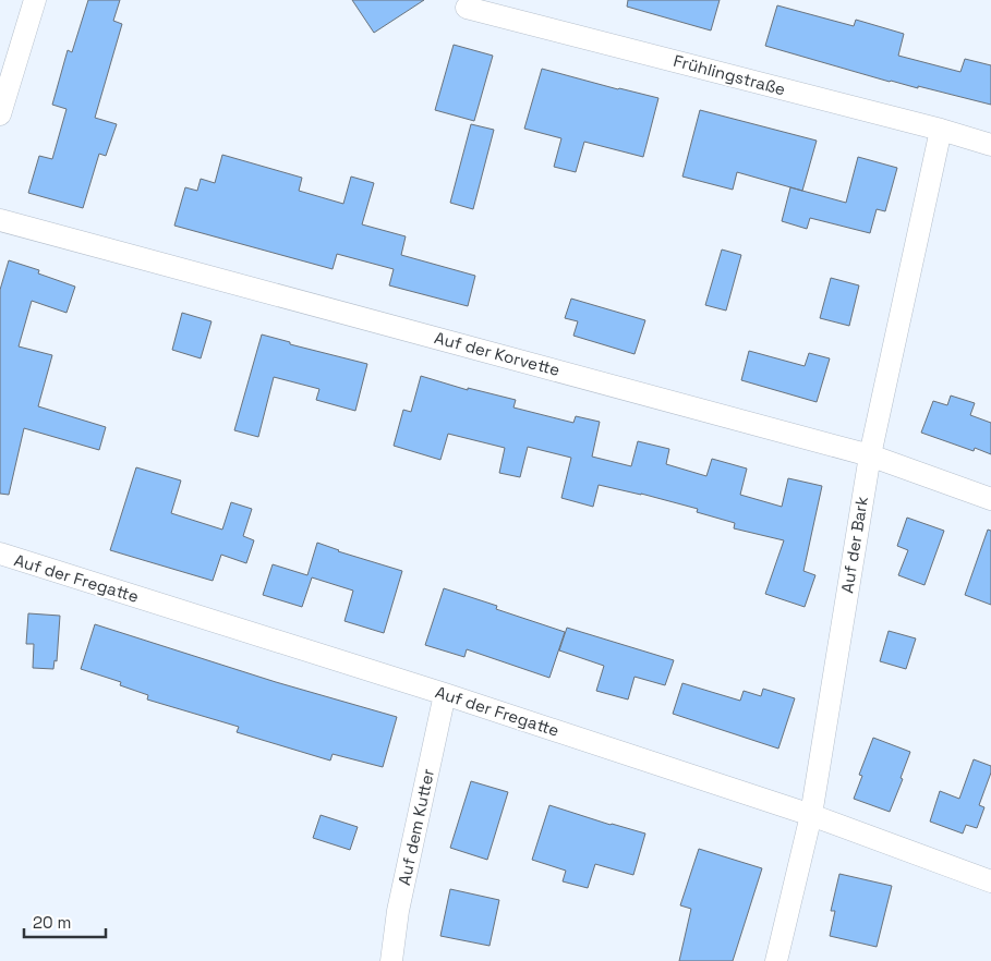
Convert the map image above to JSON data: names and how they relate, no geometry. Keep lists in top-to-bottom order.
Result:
{
  "streets": {
    "street": [
      "Frühlingstraße",
      "Auf der Korvette",
      "Auf der Bark",
      "Auf der Fregatte",
      "Auf dem Kutter"
    ]
  },
  "crossings": [
    ["Frühlingstraße", "Auf der Bark"],
    ["Auf der Korvette", "Auf der Bark"],
    ["Auf der Bark", "Auf der Fregatte"],
    ["Auf der Fregatte", "Auf dem Kutter"]
  ],
  "scale_bar": "20 m"
}
